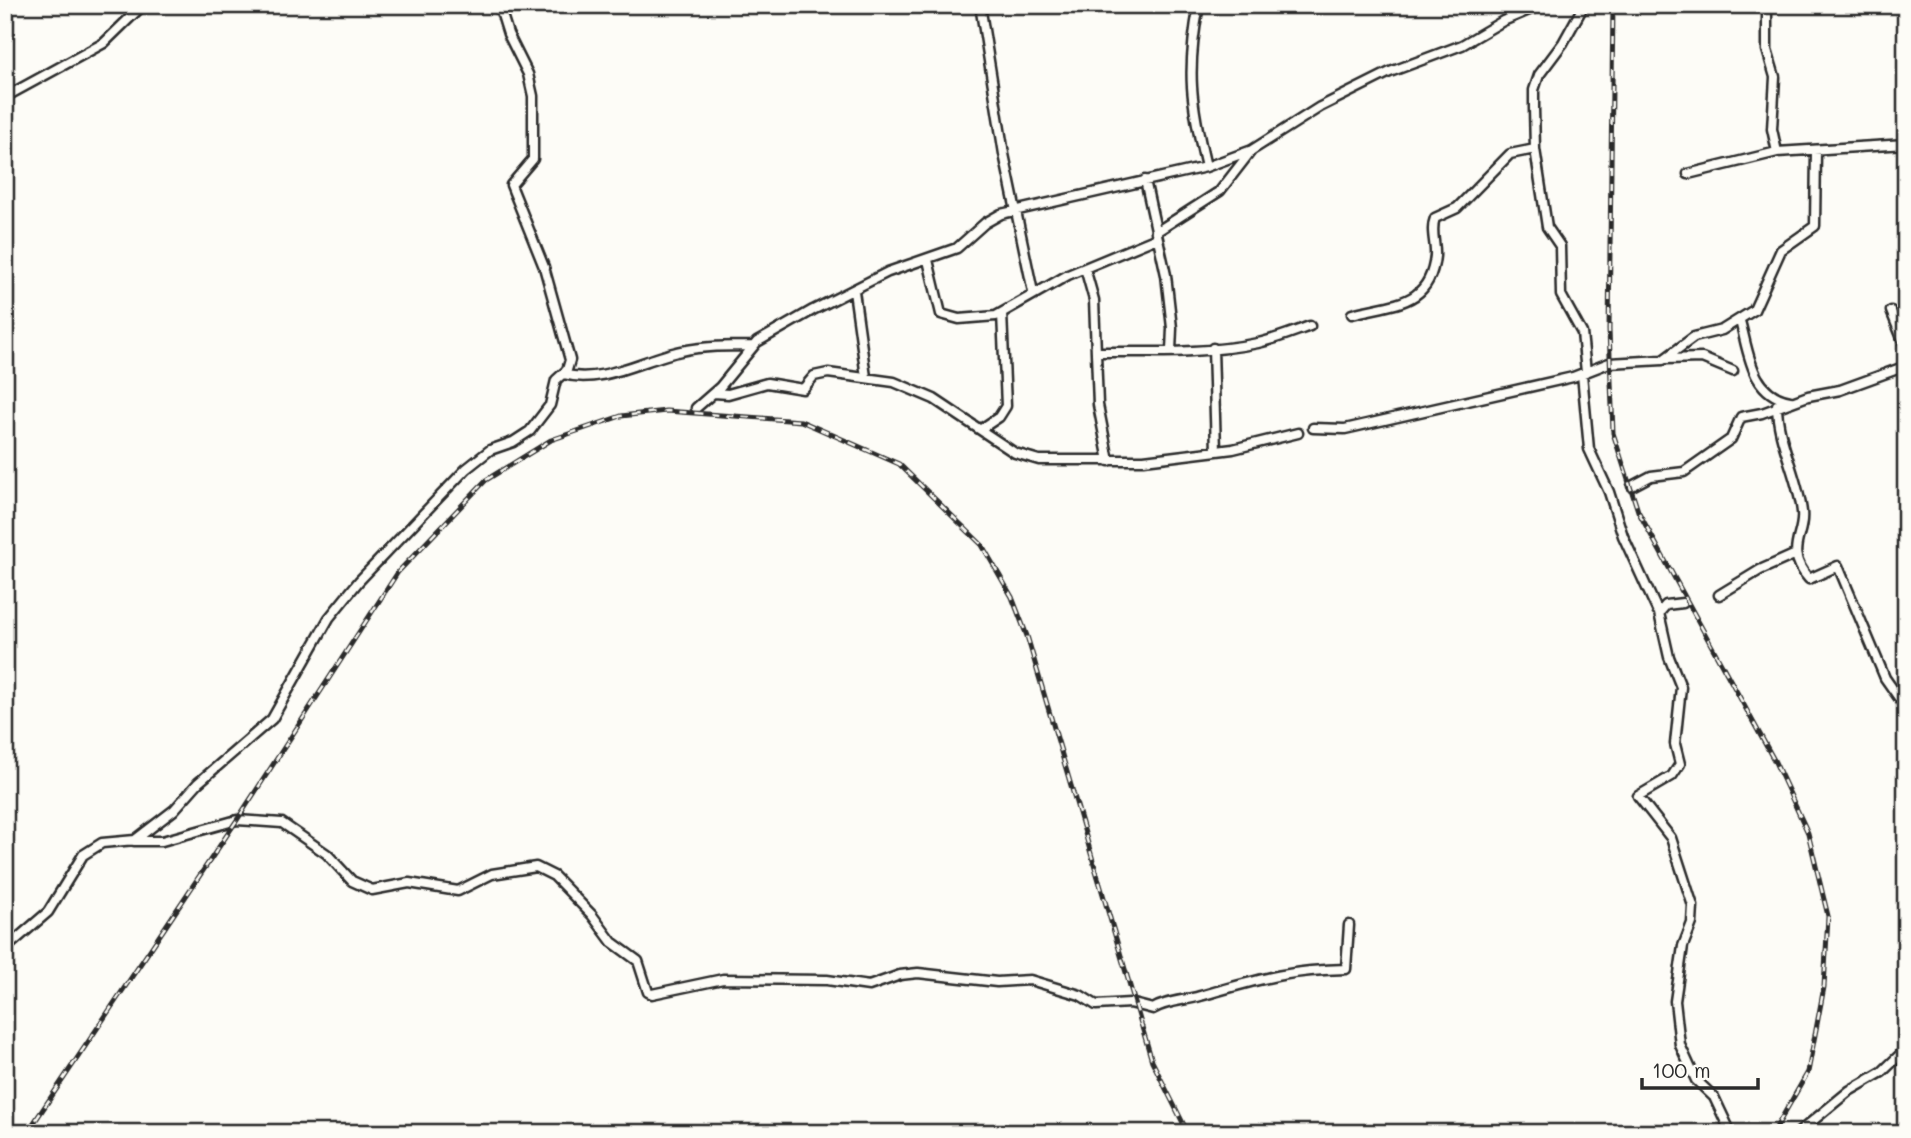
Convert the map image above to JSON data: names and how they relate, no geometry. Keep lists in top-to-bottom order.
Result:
{
  "scale_bar": "100 m"
}
